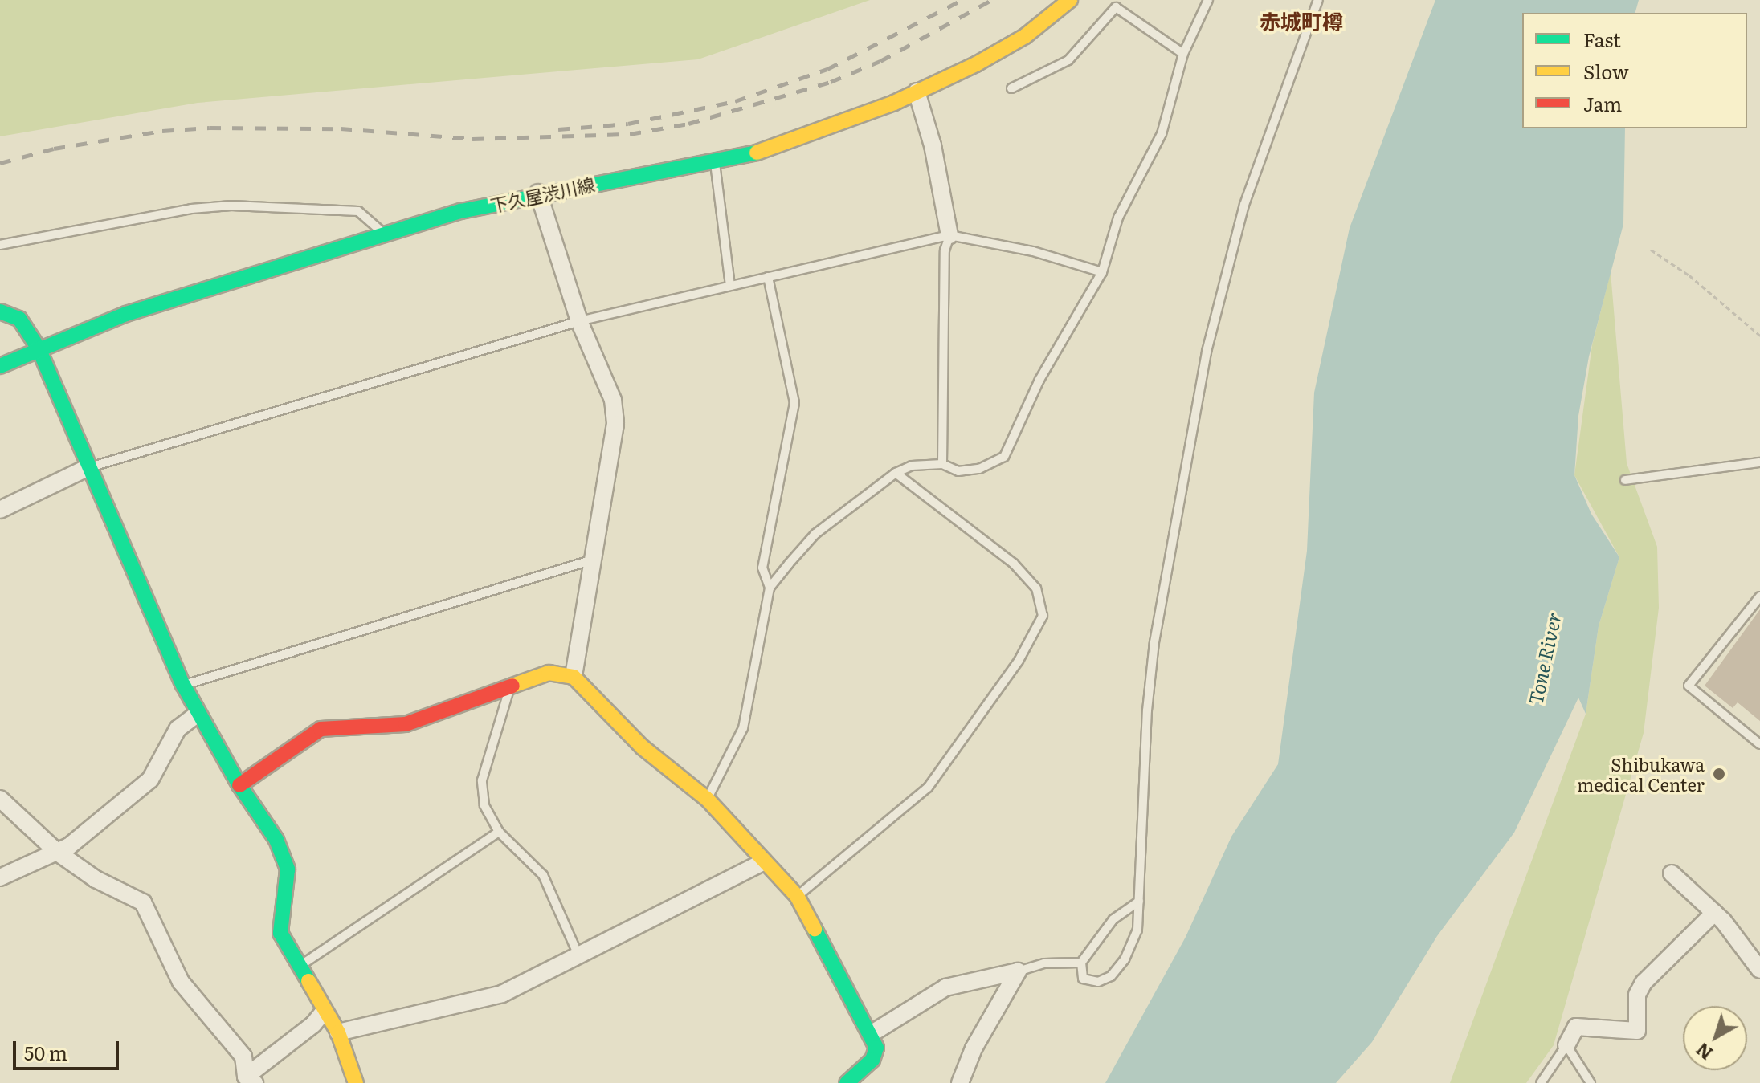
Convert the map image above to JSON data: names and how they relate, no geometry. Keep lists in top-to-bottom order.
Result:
{
  "streets": {
    "street": ["下久屋渋川線"]
  },
  "districts": ["赤城町樽"],
  "water": ["Tone River"],
  "places": ["Shibukawa medical Center"],
  "legend": ["Fast", "Slow", "Jam"],
  "scale_bar": "50 m",
  "north": "bottom left"
}
